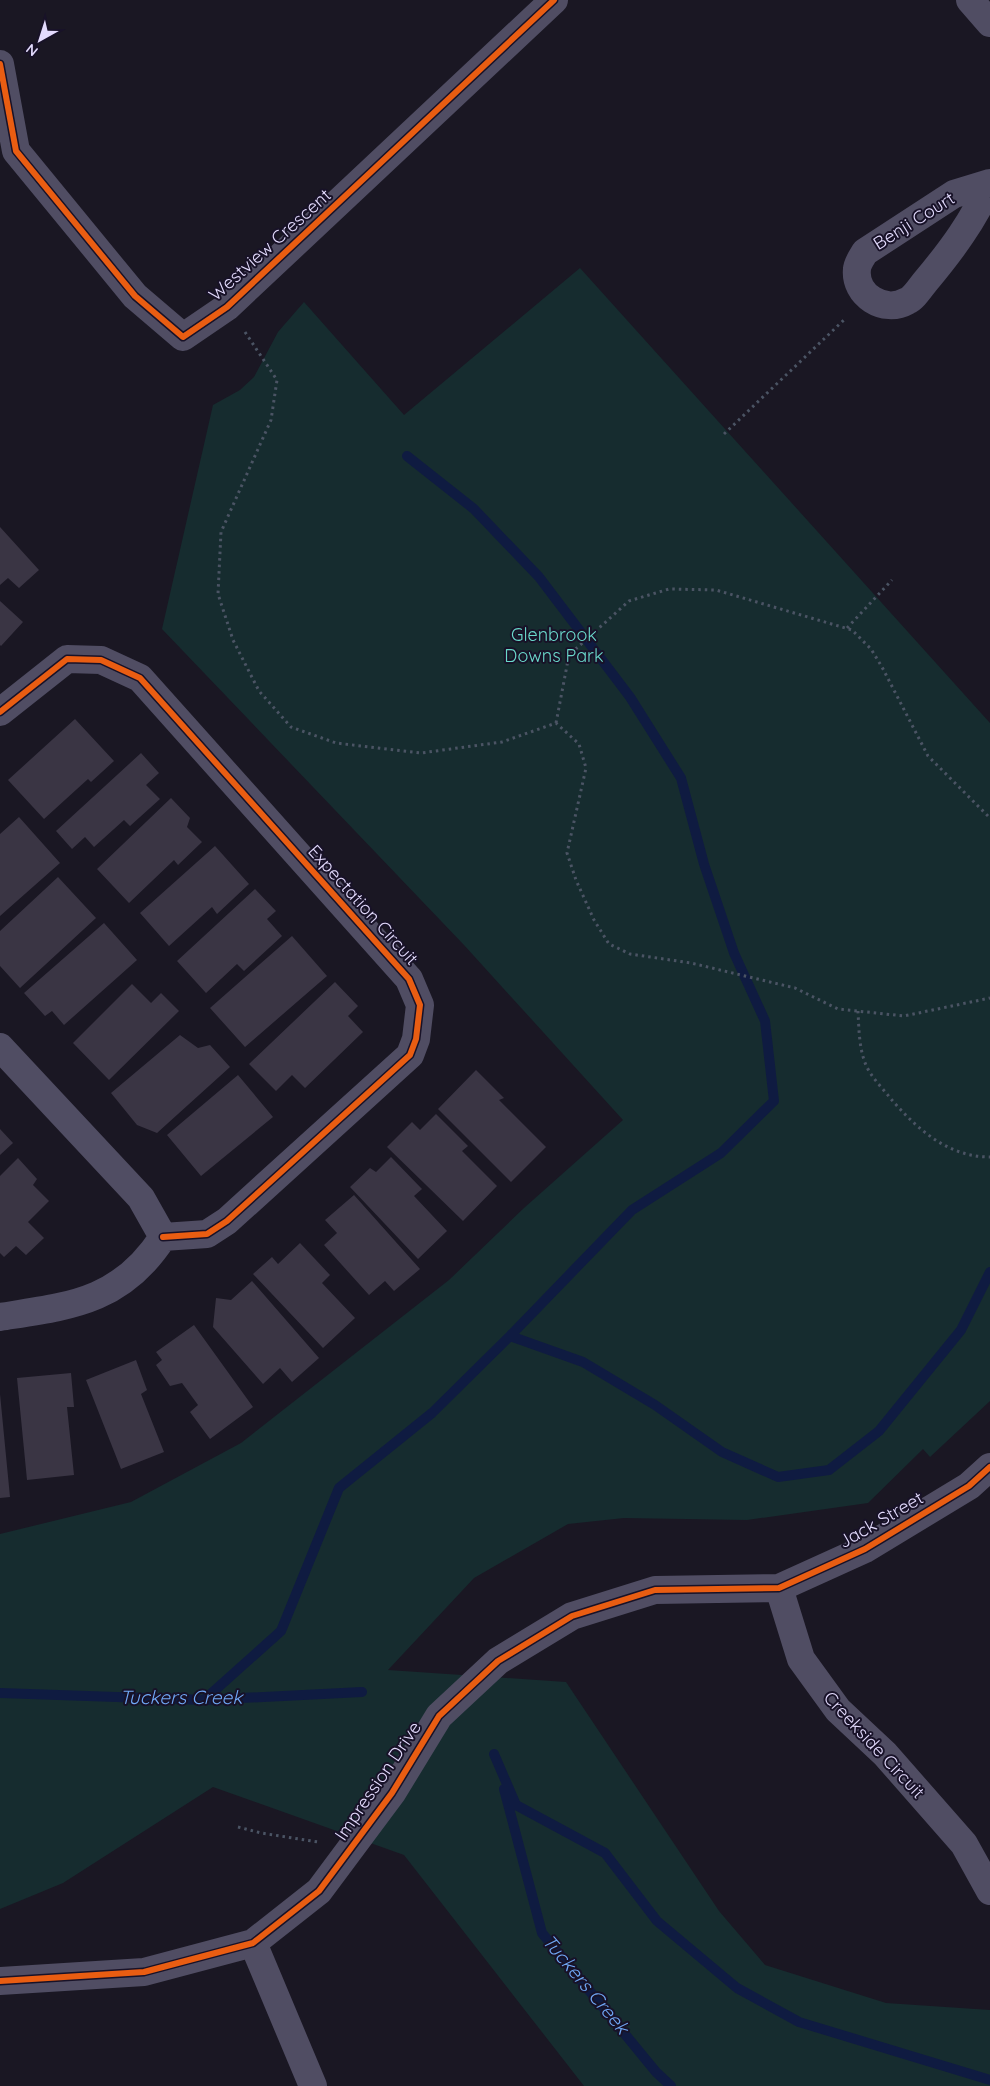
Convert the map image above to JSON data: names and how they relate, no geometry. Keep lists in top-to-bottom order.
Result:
{
  "streets": {
    "street": [
      "Benji Court",
      "Westview Crescent",
      "Expectation Circuit",
      "Jack Street",
      "Creekside Circuit",
      "Impression Drive"
    ]
  },
  "crossings": [
    ["Jack Street", "Creekside Circuit"],
    ["Jack Street", "Impression Drive"],
    ["Creekside Circuit", "Impression Drive"]
  ],
  "water": ["Tuckers Creek"],
  "parks": ["Glenbrook Downs Park"],
  "north": "bottom left"
}
